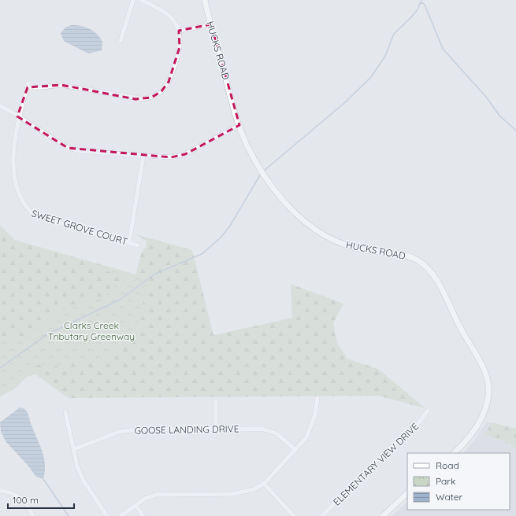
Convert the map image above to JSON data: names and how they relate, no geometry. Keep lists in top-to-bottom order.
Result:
{
  "streets": {
    "main road": ["HUCKS ROAD"],
    "street": ["SWEET GROVE COURT", "GOOSE LANDING DRIVE", "ELEMENTARY VIEW DRIVE"]
  },
  "parks": ["Clarks Creek Tributary Greenway"],
  "legend": ["Road", "Park", "Water"],
  "scale_bar": "100 m"
}
